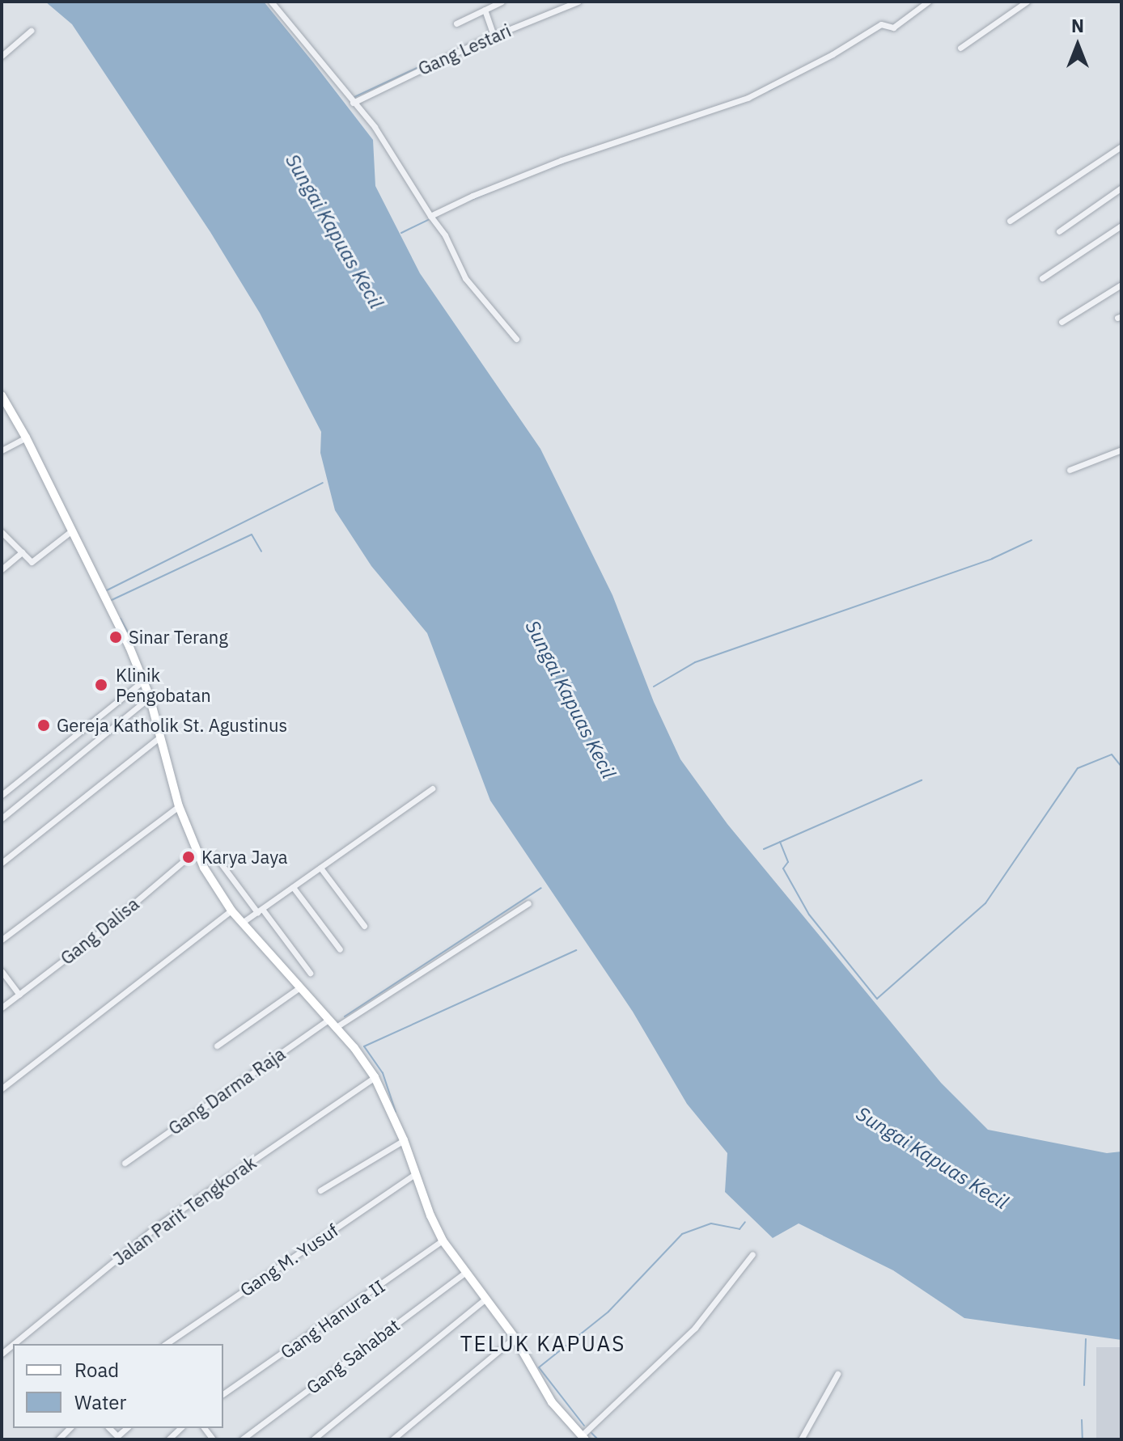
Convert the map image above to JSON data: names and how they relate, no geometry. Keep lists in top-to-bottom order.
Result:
{
  "streets": {
    "street": [
      "Gang Lestari",
      "Gang Dalisa",
      "Gang Darma Raja",
      "Jalan Parit Tengkorak",
      "Gang M. Yusuf",
      "Gang Hanura II",
      "Gang Sahabat"
    ]
  },
  "districts": ["TELUK KAPUAS"],
  "water": ["Sungai Kapuas Kecil"],
  "places": [
    "Sinar Terang",
    "Klinik Pengobatan",
    "Gereja Katholik St. Agustinus",
    "Karya Jaya"
  ],
  "legend": ["Road", "Water"],
  "north": "top"
}
